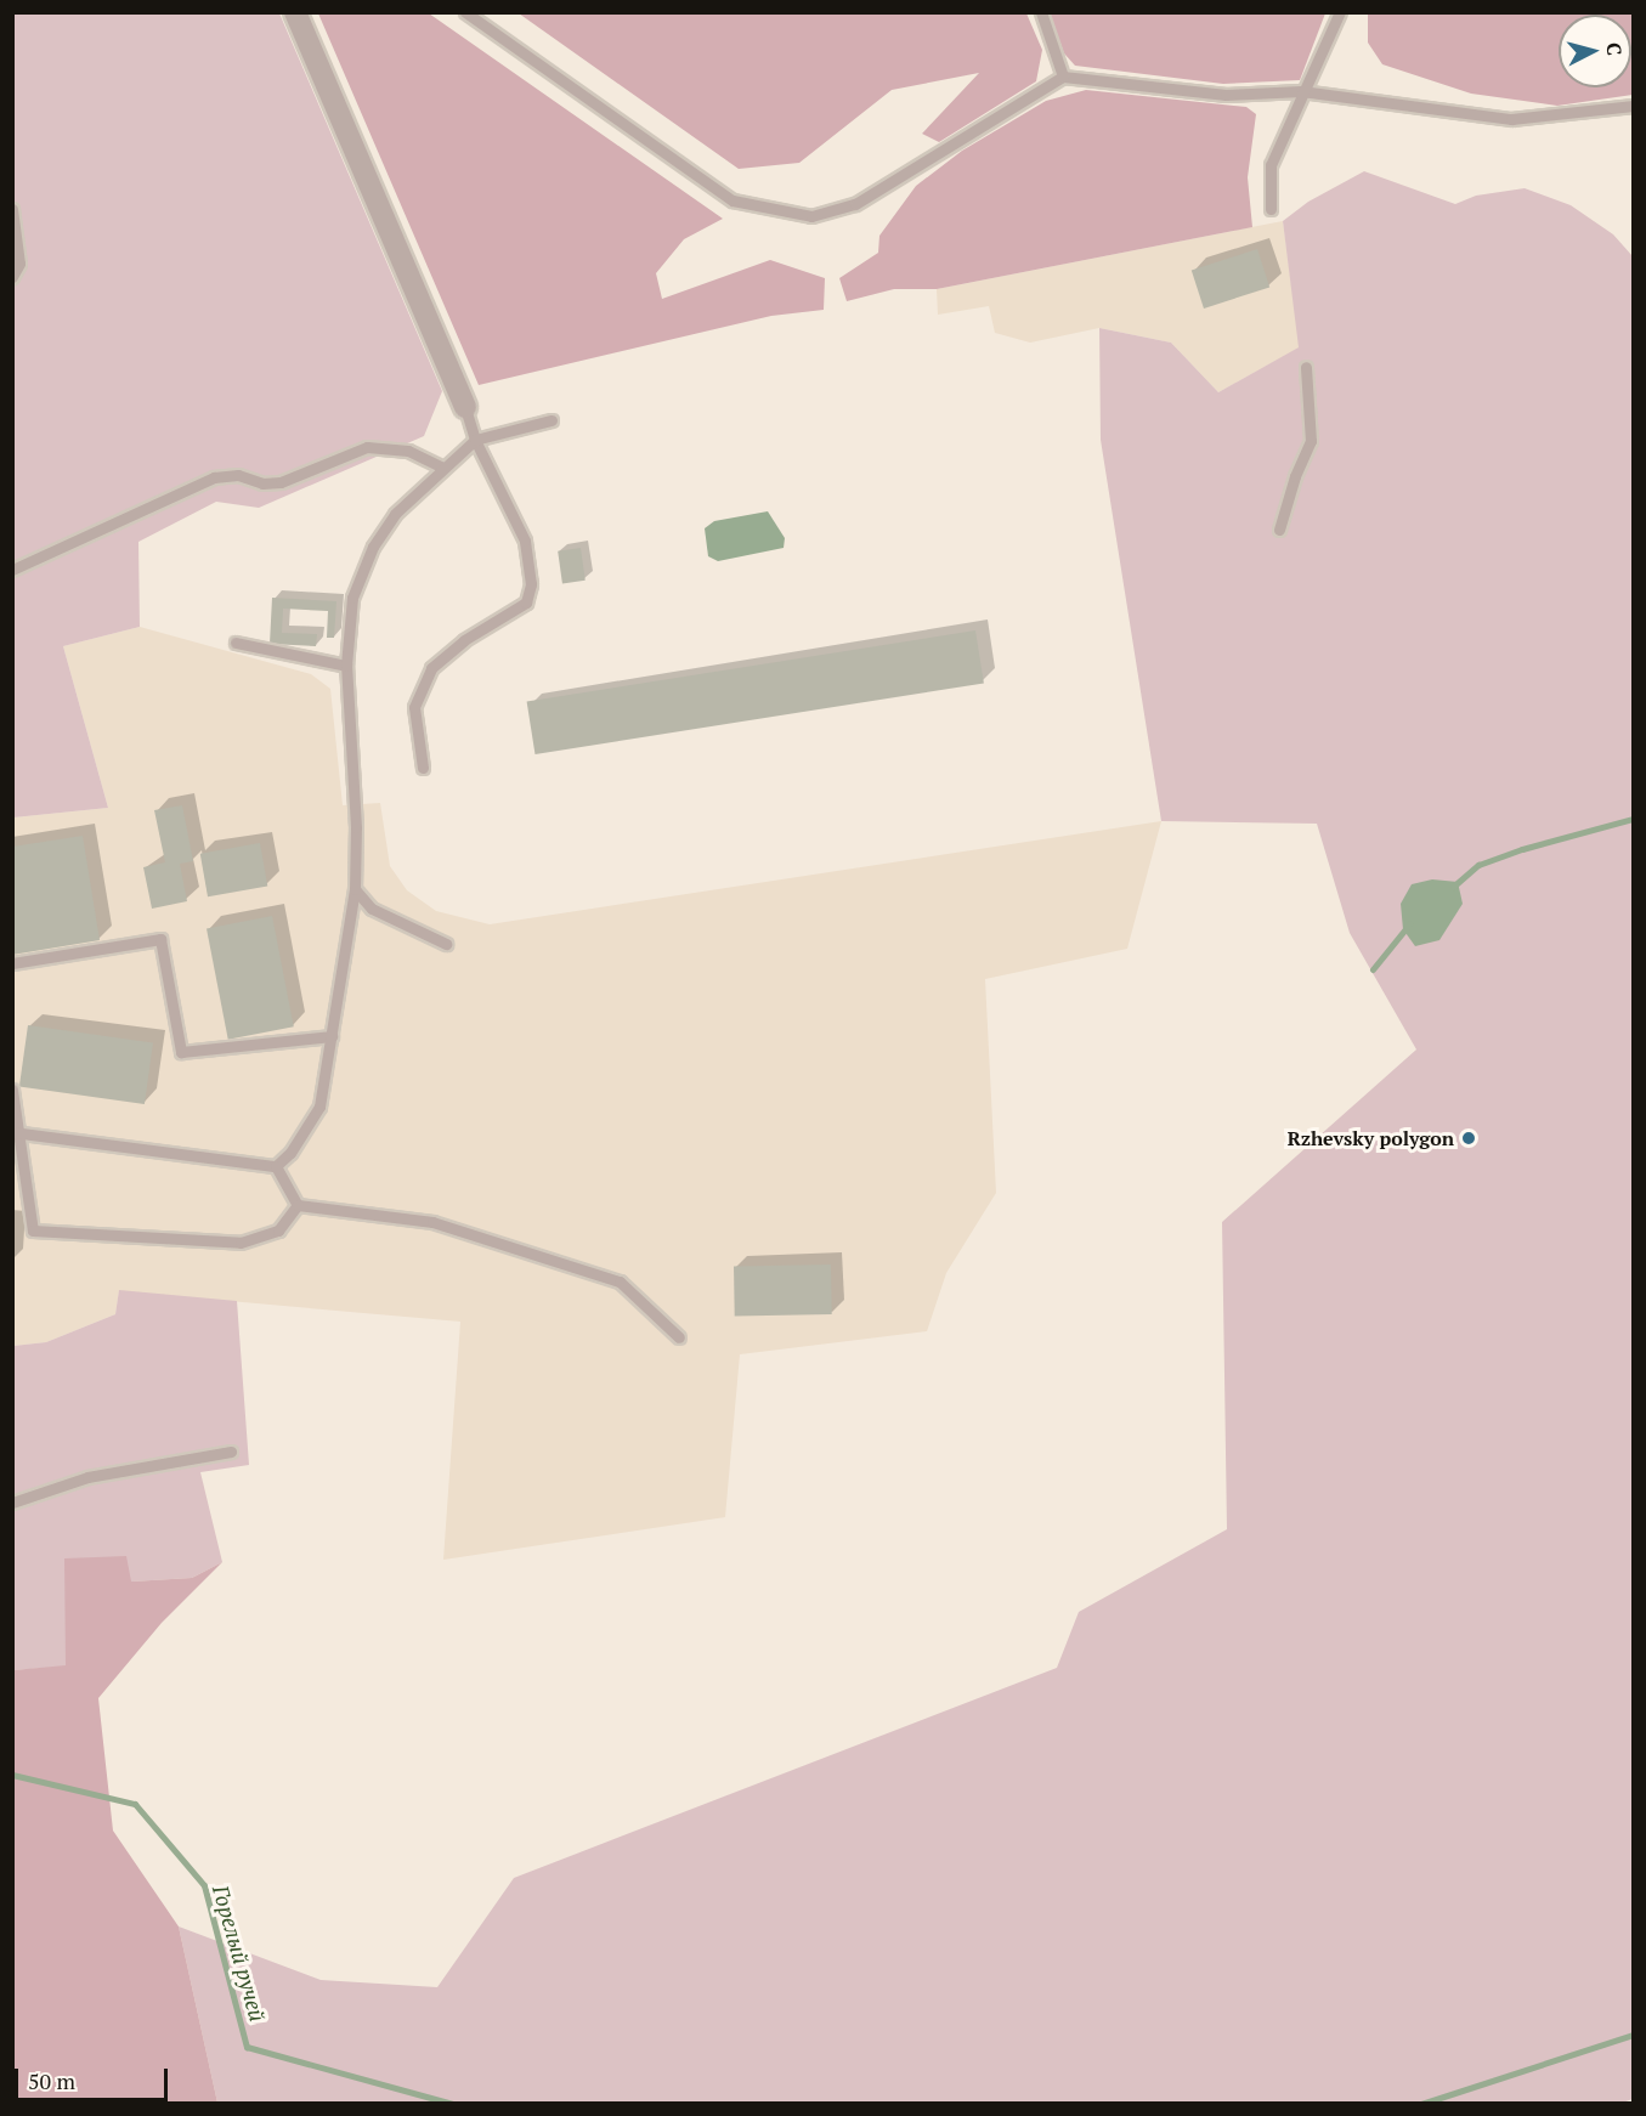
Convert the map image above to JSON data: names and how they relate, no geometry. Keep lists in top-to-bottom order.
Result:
{
  "water": ["Горелый ручей"],
  "places": ["Rzhevsky polygon"],
  "scale_bar": "50 m",
  "north": "right"
}
